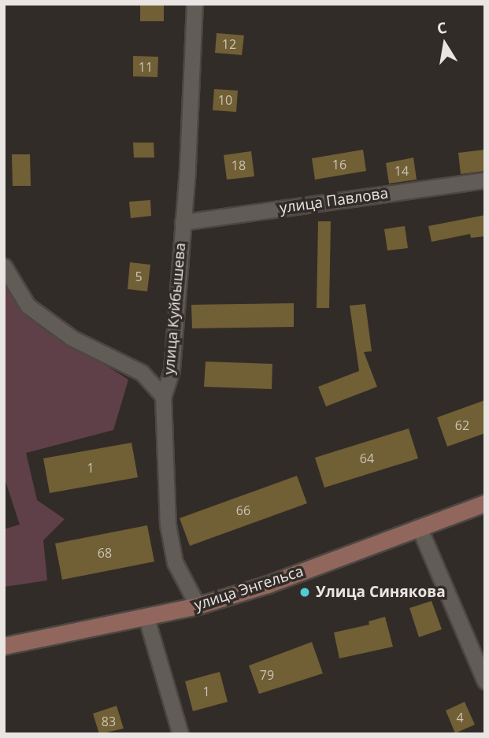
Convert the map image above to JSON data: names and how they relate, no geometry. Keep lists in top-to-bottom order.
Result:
{
  "streets": {
    "street": ["улица Павлова", "улица Куйбышева", "улица Энгельса"]
  },
  "crossings": [
    ["улица Павлова", "улица Куйбышева"],
    ["улица Куйбышева", "улица Энгельса"]
  ],
  "places": ["Улица Синякова"],
  "house_numbers": [
    "12",
    "11",
    "10",
    "16",
    "18",
    "14",
    "5",
    "62",
    "64",
    "1",
    "66",
    "68",
    "79",
    "1",
    "4",
    "83"
  ],
  "north": "top"
}
